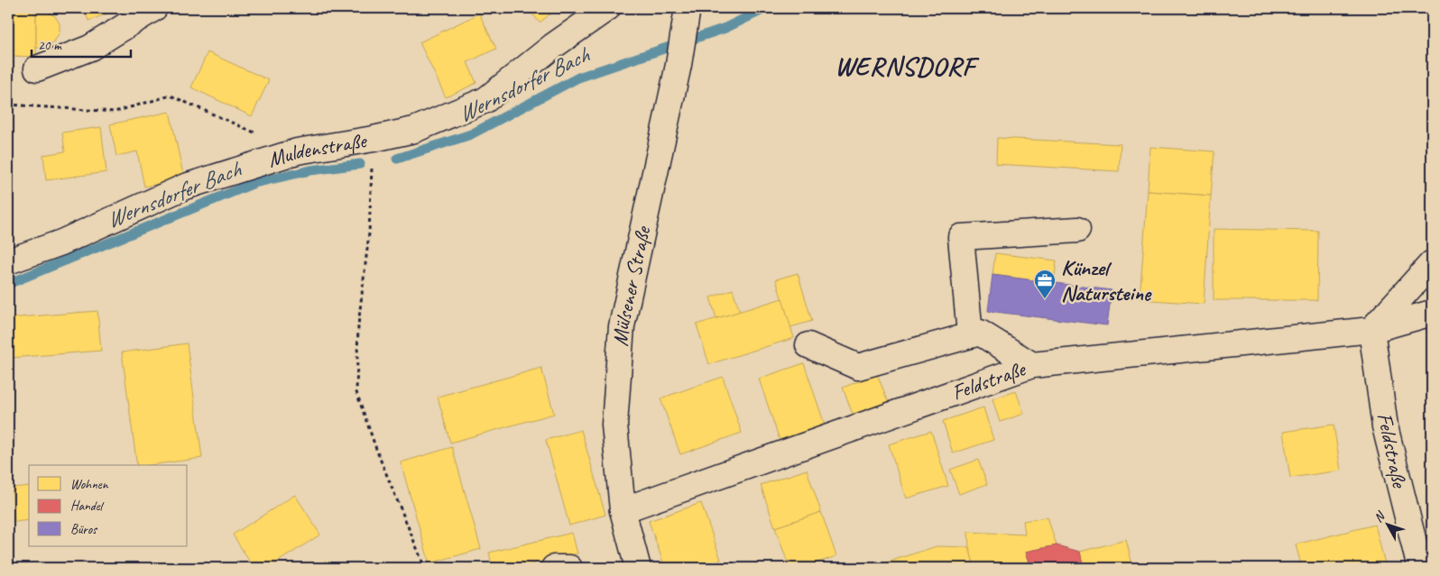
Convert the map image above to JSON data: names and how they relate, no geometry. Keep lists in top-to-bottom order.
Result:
{
  "streets": {
    "street": ["Muldenstraße", "Mülsener Straße", "Feldstraße"]
  },
  "crossings": [
    ["Mülsener Straße", "Feldstraße"]
  ],
  "districts": ["WERNSDORF"],
  "water": ["Wernsdorfer Bach"],
  "places": {
    "office": ["Künzel Natursteine"]
  },
  "legend": ["Wohnen", "Handel", "Büros"],
  "scale_bar": "20 m",
  "north": "top left"
}
